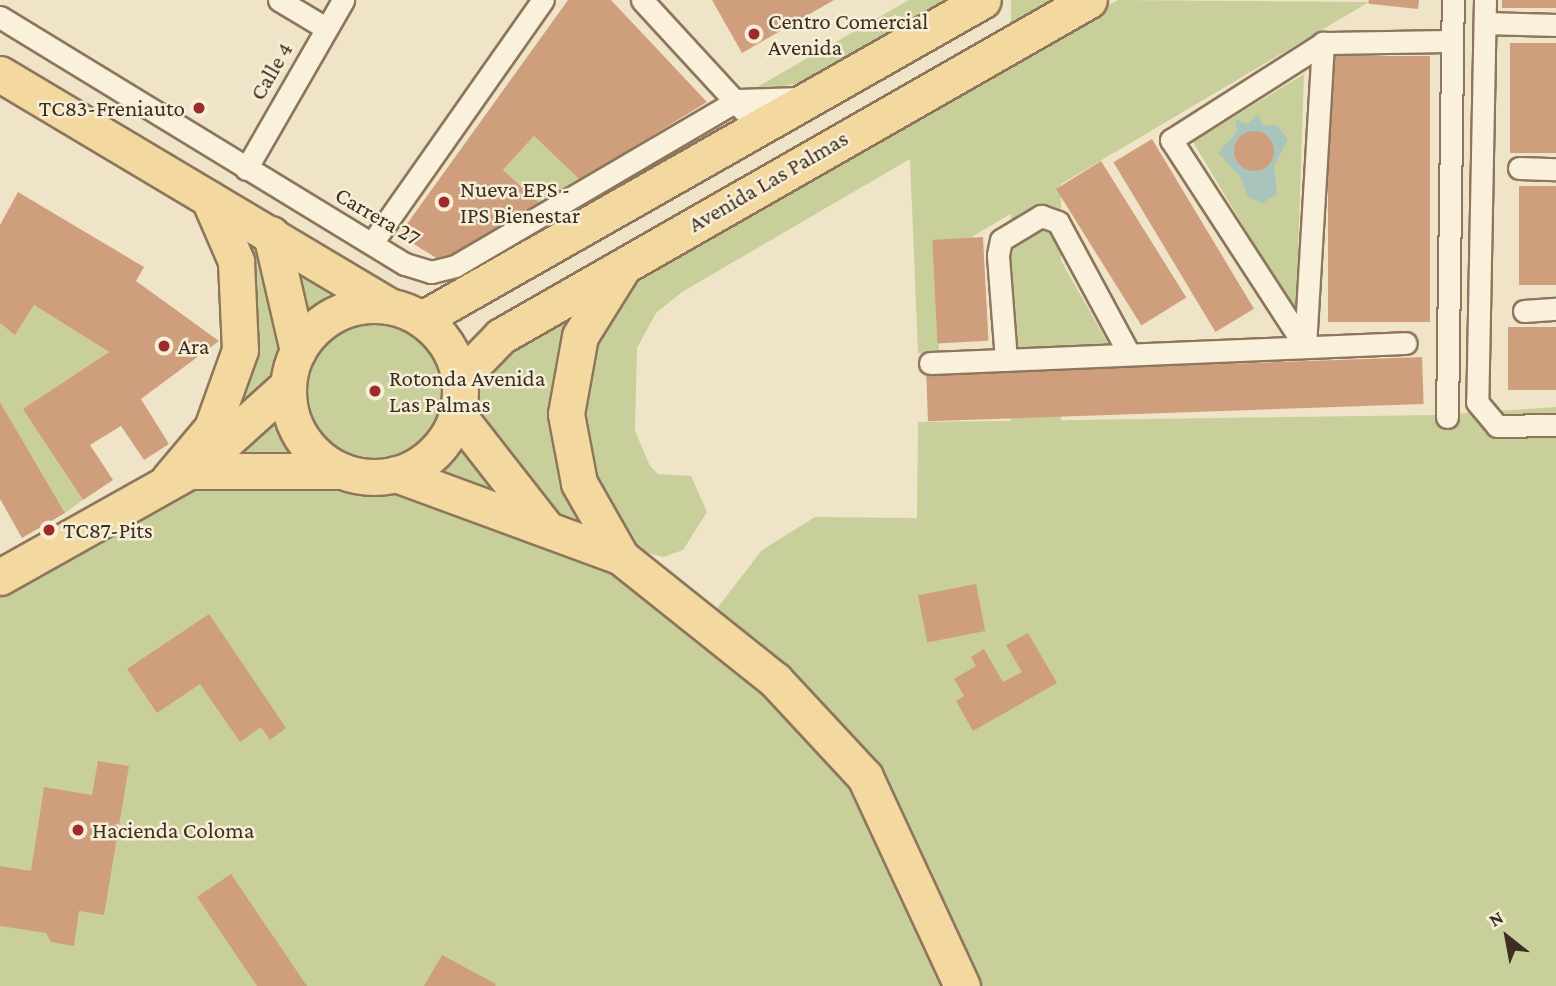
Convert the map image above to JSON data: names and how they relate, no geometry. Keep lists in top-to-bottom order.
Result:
{
  "streets": {
    "main road": ["Avenida Las Palmas"],
    "street": ["Calle 4", "Carrera 27"]
  },
  "crossings": [
    ["Calle 4", "Carrera 27"]
  ],
  "places": [
    "Centro Comercial Avenida",
    "TC83-Freniauto",
    "Nueva EPS - IPS Bienestar",
    "Ara",
    "Rotonda Avenida Las Palmas",
    "TC87-Pits",
    "Hacienda Coloma"
  ],
  "north": "top left"
}
